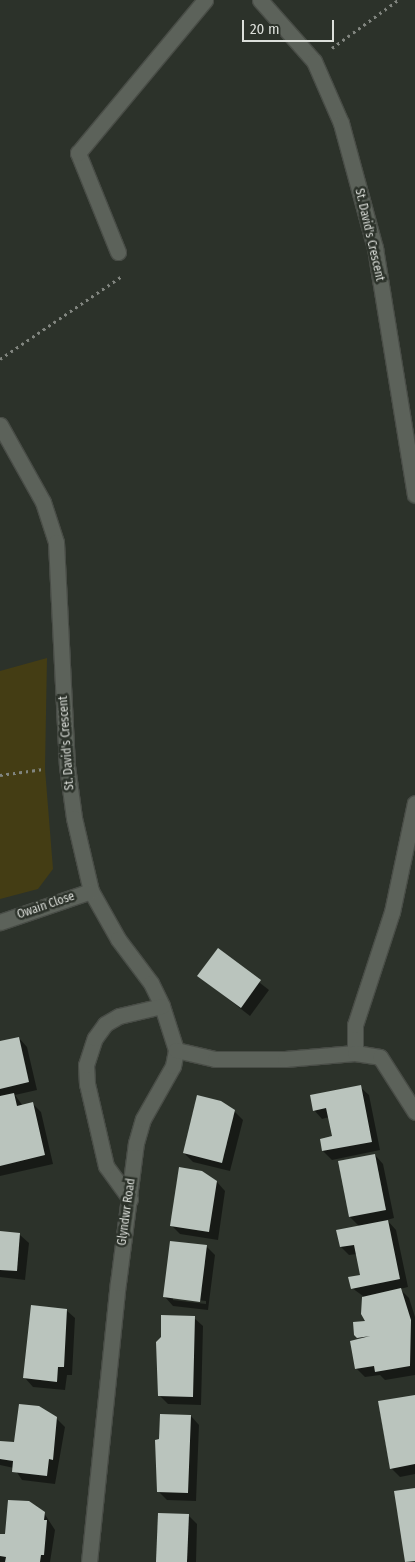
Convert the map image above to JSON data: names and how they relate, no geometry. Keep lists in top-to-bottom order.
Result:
{
  "streets": {
    "street": ["St. David's Crescent", "Owain Close", "Glyndwr Road"]
  },
  "crossings": [
    ["St. David's Crescent", "Owain Close"],
    ["St. David's Crescent", "Glyndwr Road"]
  ],
  "scale_bar": "20 m"
}
